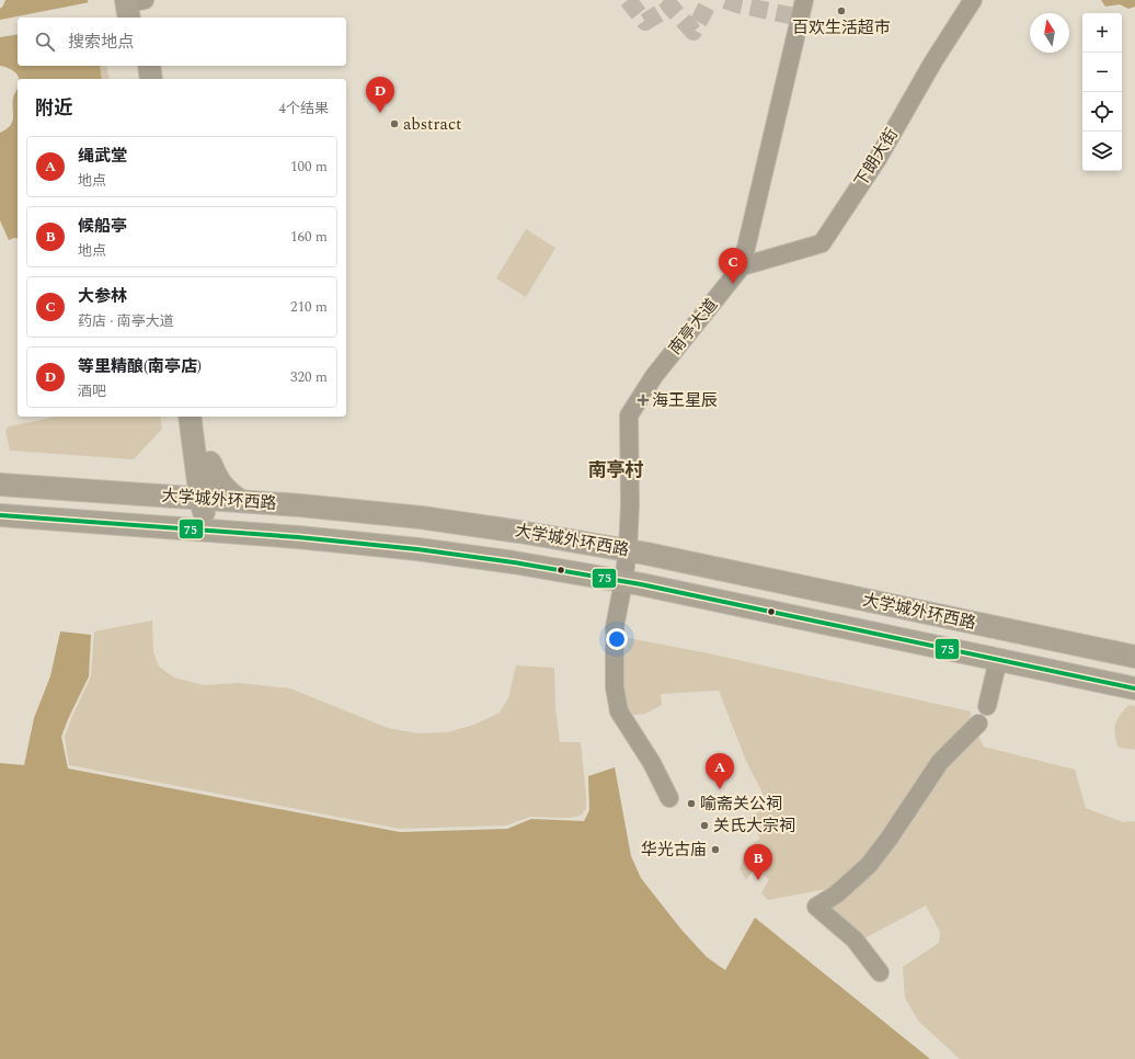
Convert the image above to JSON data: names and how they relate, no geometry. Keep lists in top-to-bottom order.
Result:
{
  "streets": {
    "main road": ["大学城外环西路"],
    "street": ["下朗大街", "南亭大道"]
  },
  "crossings": [
    ["下朗大街", "南亭大道"],
    ["南亭大道", "大学城外环西路"]
  ],
  "districts": ["南亭村"],
  "places": {
    "other": [
      "百欢生活超市",
      "abstract",
      "喻斋关公祠",
      "关氏大宗祠",
      "华光古庙"
    ],
    "health": ["海王星辰"]
  },
  "lines": ["transit line 75"],
  "north": "top",
  "page": {
    "map_buttons": ["+", "−"],
    "search": "搜索地点",
    "pins": [
      "D",
      "C",
      "A",
      "B"
    ],
    "heading": ["附近", "4个结果"],
    "list": [
      {
        "mark": "A",
        "name": "绳武堂",
        "note": "地点",
        "value": "100 m"
      },
      {
        "mark": "B",
        "name": "候船亭",
        "note": "地点",
        "value": "160 m"
      },
      {
        "mark": "C",
        "name": "大参林",
        "note": "药店 · 南亭大道",
        "value": "210 m"
      },
      {
        "mark": "D",
        "name": "等里精酿(南亭店)",
        "note": "酒吧",
        "value": "320 m"
      }
    ]
  }
}
